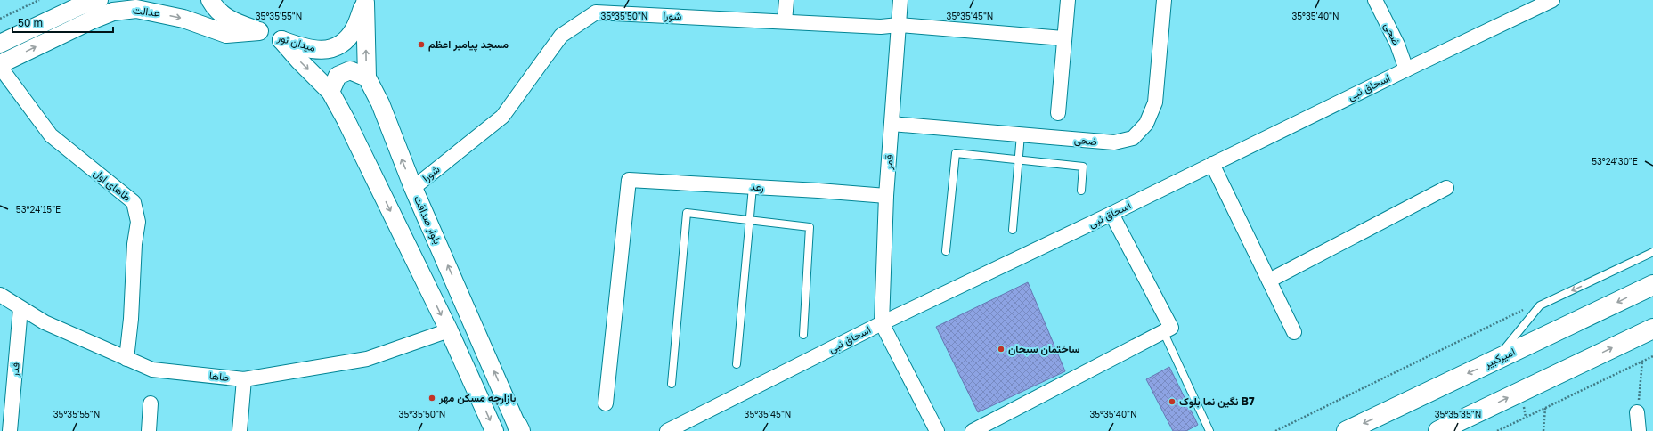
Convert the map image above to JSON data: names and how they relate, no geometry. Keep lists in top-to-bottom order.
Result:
{
  "streets": {
    "main road": ["امیرکبیر"],
    "street": [
      "عدالت",
      "شورا",
      "ضحی",
      "میدان نور",
      "اسحاق نبی",
      "قمر",
      "طاهای اول",
      "رعد",
      "بلوار صداقت",
      "قدر",
      "طاها"
    ]
  },
  "crossings": [
    ["عدالت", "میدان نور"],
    ["عدالت", "طاهای اول"],
    ["شورا", "قمر"],
    ["شورا", "بلوار صداقت"],
    ["ضحی", "اسحاق نبی"],
    ["ضحی", "قمر"],
    ["میدان نور", "بلوار صداقت"],
    ["اسحاق نبی", "قمر"],
    ["قمر", "رعد"],
    ["طاهای اول", "طاها"],
    ["قدر", "طاها"]
  ],
  "places": [
    "مسجد پیامبر اعظم",
    "ساختمان سبحان",
    "بازارچه مسکن مهر",
    "نگین نما بلوک B7"
  ],
  "scale_bar": "50 m",
  "coordinates": [
    "35°35'50\"N",
    "35°35'45\"N",
    "35°35'40\"N",
    "35°35'55\"N",
    "53°24'30\"E",
    "53°24'15\"E",
    "35°35'35\"N"
  ]
}
